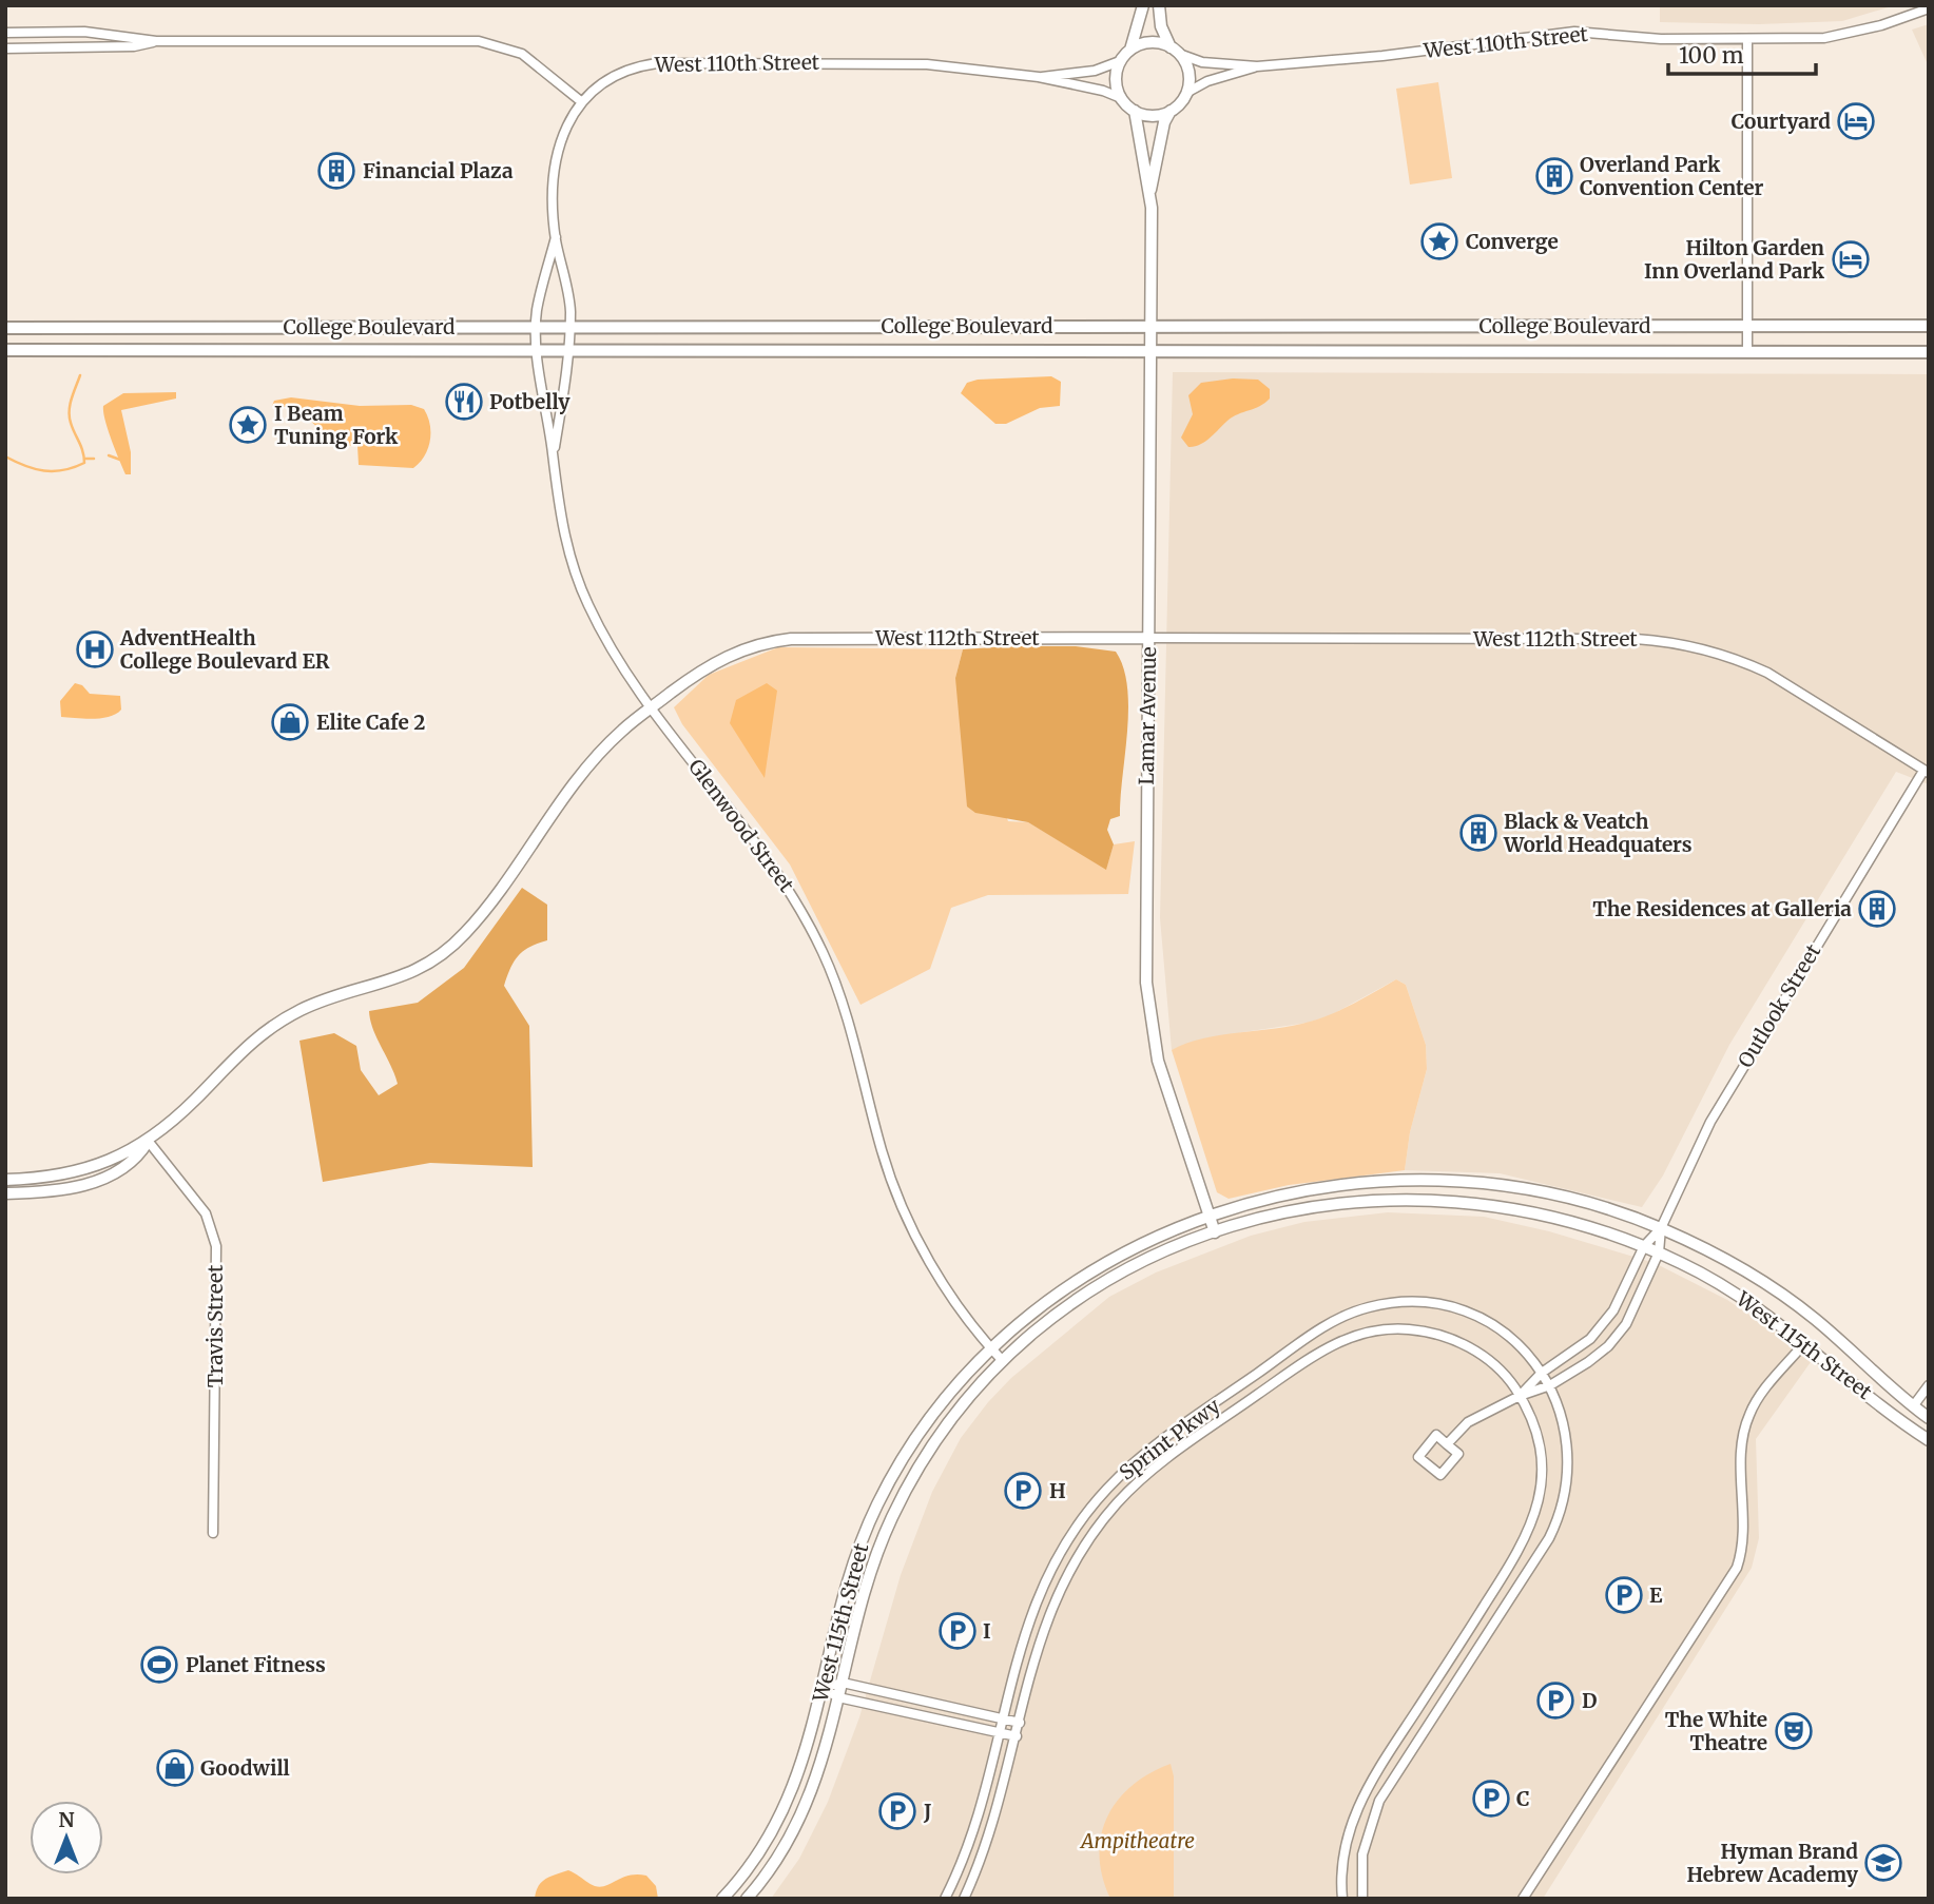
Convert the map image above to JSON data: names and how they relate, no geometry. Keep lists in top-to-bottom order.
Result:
{
  "streets": {
    "main road": ["College Boulevard"],
    "street": [
      "West 110th Street",
      "West 112th Street",
      "Lamar Avenue",
      "Glenwood Street",
      "Outlook Street",
      "Travis Street",
      "West 115th Street",
      "Sprint Pkwy"
    ]
  },
  "crossings": [
    ["West 110th Street", "Lamar Avenue"],
    ["West 110th Street", "Glenwood Street"],
    ["College Boulevard", "Lamar Avenue"],
    ["College Boulevard", "Glenwood Street"],
    ["West 112th Street", "Lamar Avenue"],
    ["West 112th Street", "Glenwood Street"],
    ["West 112th Street", "Outlook Street"],
    ["West 112th Street", "Travis Street"],
    ["Lamar Avenue", "West 115th Street"],
    ["Glenwood Street", "West 115th Street"],
    ["Outlook Street", "West 115th Street"]
  ],
  "parks": ["Ampitheatre"],
  "places": {
    "hotel": ["Courtyard", "Hilton Garden Inn Overland Park"],
    "building": [
      "Financial Plaza",
      "Overland Park Convention Center",
      "Black & Veatch World Headquaters",
      "The Residences at Galleria"
    ],
    "place": ["Converge", "I Beam Tuning Fork"],
    "restaurant": ["Potbelly"],
    "hospital": ["AdventHealth College Boulevard ER"],
    "shop": ["Elite Cafe 2", "Goodwill"],
    "parking": [
      "H",
      "E",
      "I",
      "D",
      "C",
      "J"
    ],
    "sports": ["Planet Fitness"],
    "theatre": ["The White Theatre"],
    "school or university": ["Hyman Brand Hebrew Academy"]
  },
  "scale_bar": "100 m",
  "north": "top"
}
